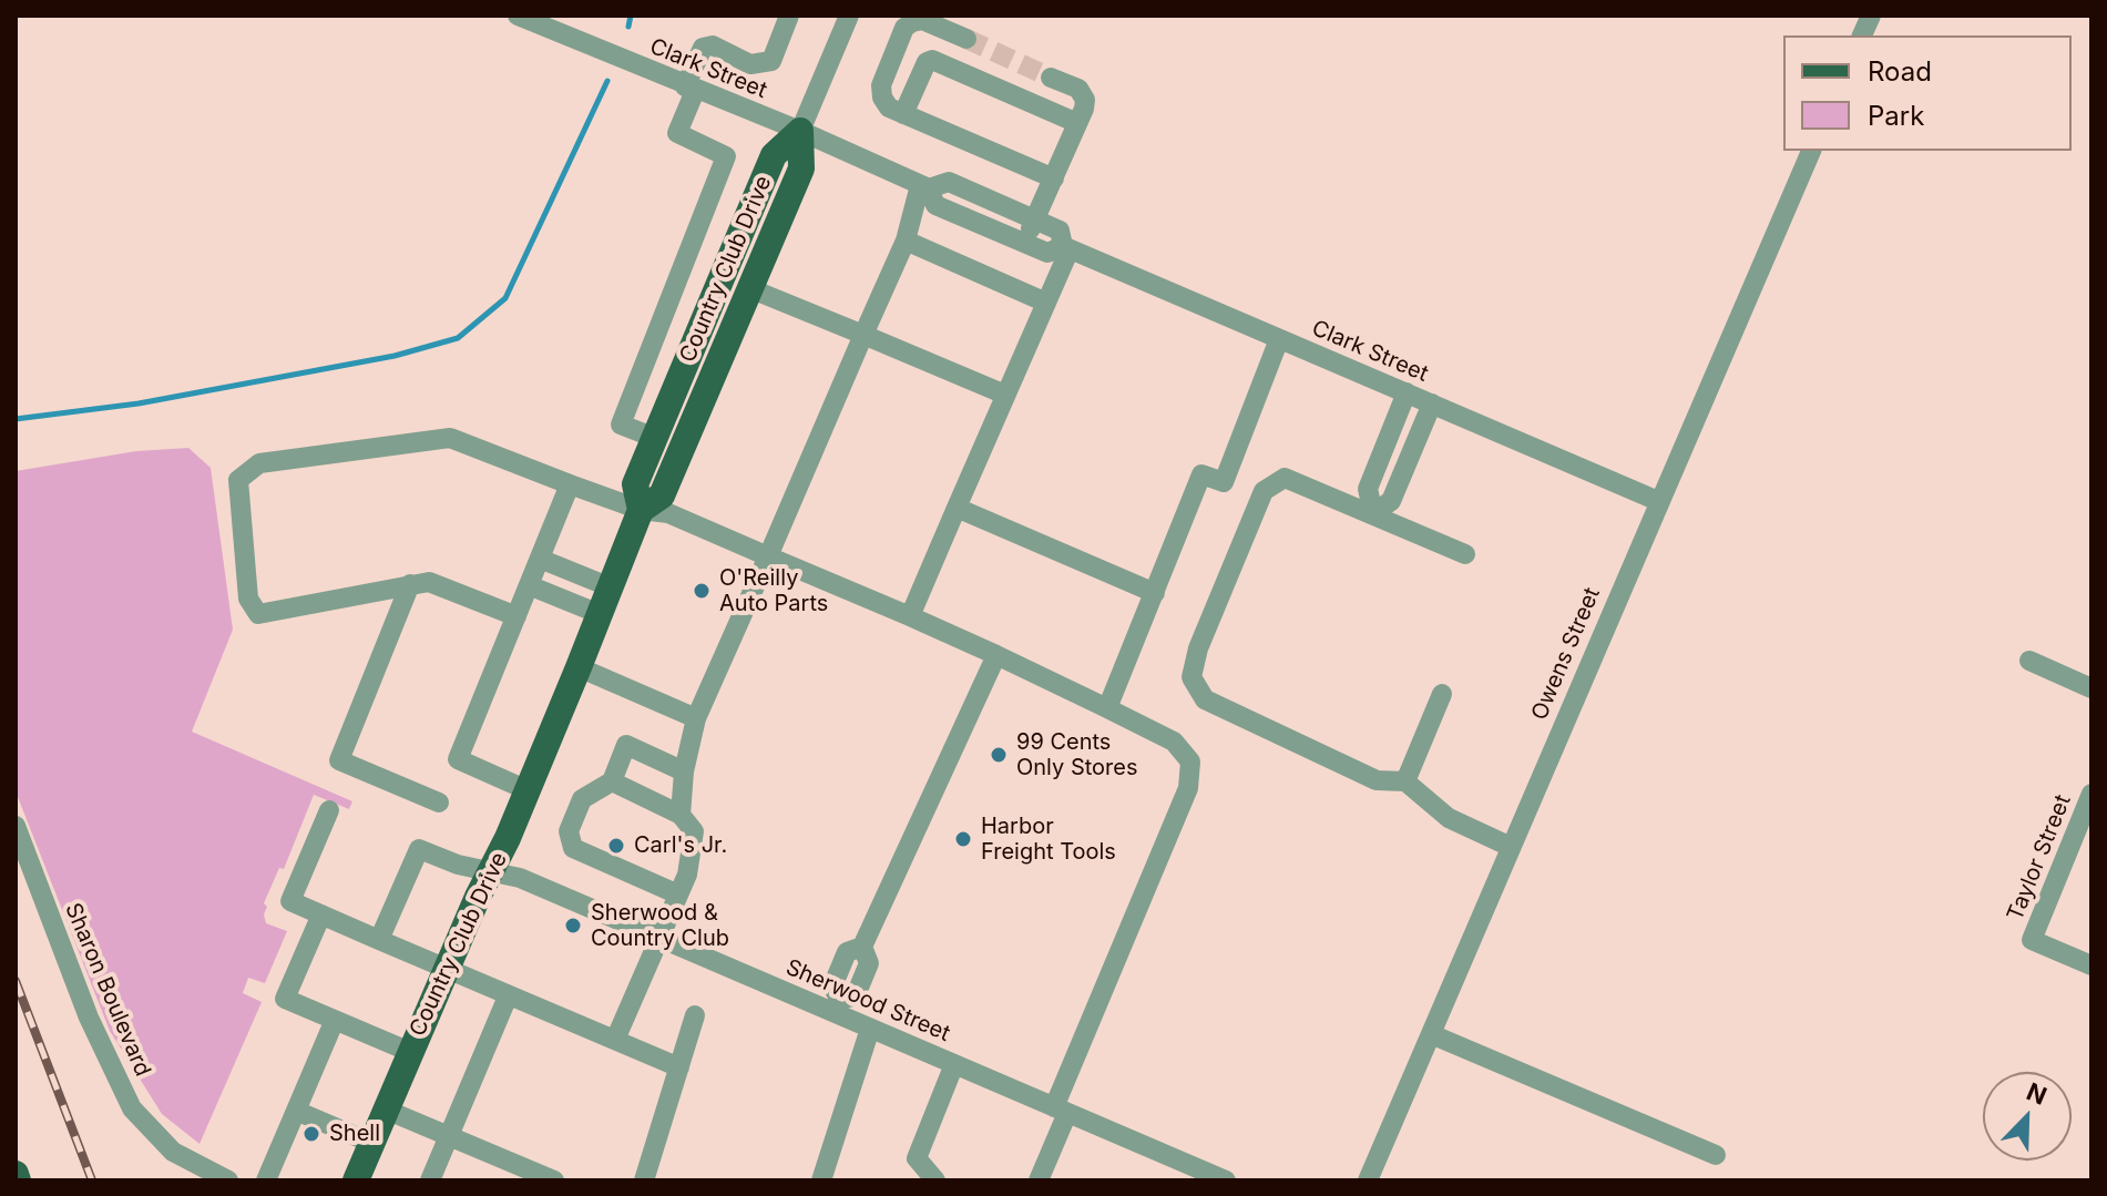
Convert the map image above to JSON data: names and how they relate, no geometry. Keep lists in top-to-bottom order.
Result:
{
  "streets": {
    "main road": ["Country Club Drive"],
    "street": [
      "Clark Street",
      "Owens Street",
      "Taylor Street",
      "Sharon Boulevard",
      "Sherwood Street"
    ]
  },
  "crossings": [
    ["Clark Street", "Country Club Drive"],
    ["Clark Street", "Owens Street"],
    ["Country Club Drive", "Sherwood Street"]
  ],
  "places": [
    "O'Reilly Auto Parts",
    "99 Cents Only Stores",
    "Harbor Freight Tools",
    "Carl's Jr.",
    "Sherwood & Country Club",
    "Shell"
  ],
  "legend": ["Road", "Park"],
  "north": "top right"
}
